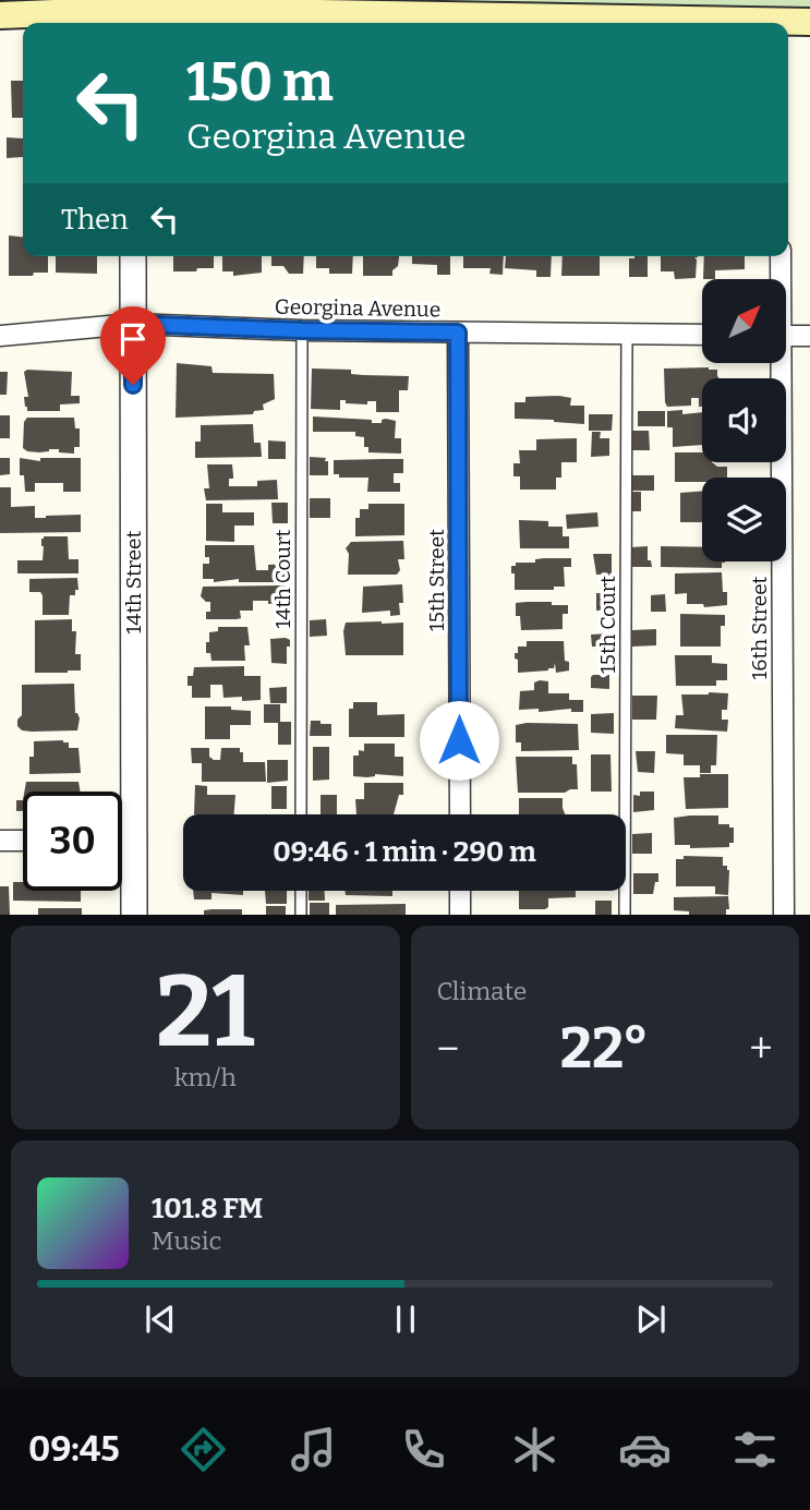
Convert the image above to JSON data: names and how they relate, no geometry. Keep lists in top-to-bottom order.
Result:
{
  "streets": {
    "street": [
      "Georgina Avenue",
      "15th Street",
      "14th Street",
      "16th Street"
    ],
    "lane": ["14th Court", "15th Court"]
  },
  "crossings": [
    ["Georgina Avenue", "14th Court"],
    ["Georgina Avenue", "15th Street"],
    ["Georgina Avenue", "14th Street"],
    ["Georgina Avenue", "15th Court"]
  ],
  "north": "top right",
  "page": {
    "turn": ["150 m", "Georgina Avenue"],
    "then": "Then",
    "limit": "30",
    "trip": "09:46 · 1 min · 290 m",
    "tile": [
      ["21", "km/h"],
      "Climate"
    ],
    "heat": ["−", "22°", "+"],
    "song": ["101.8 FM", "Music"],
    "tabs": "09:45"
  }
}
